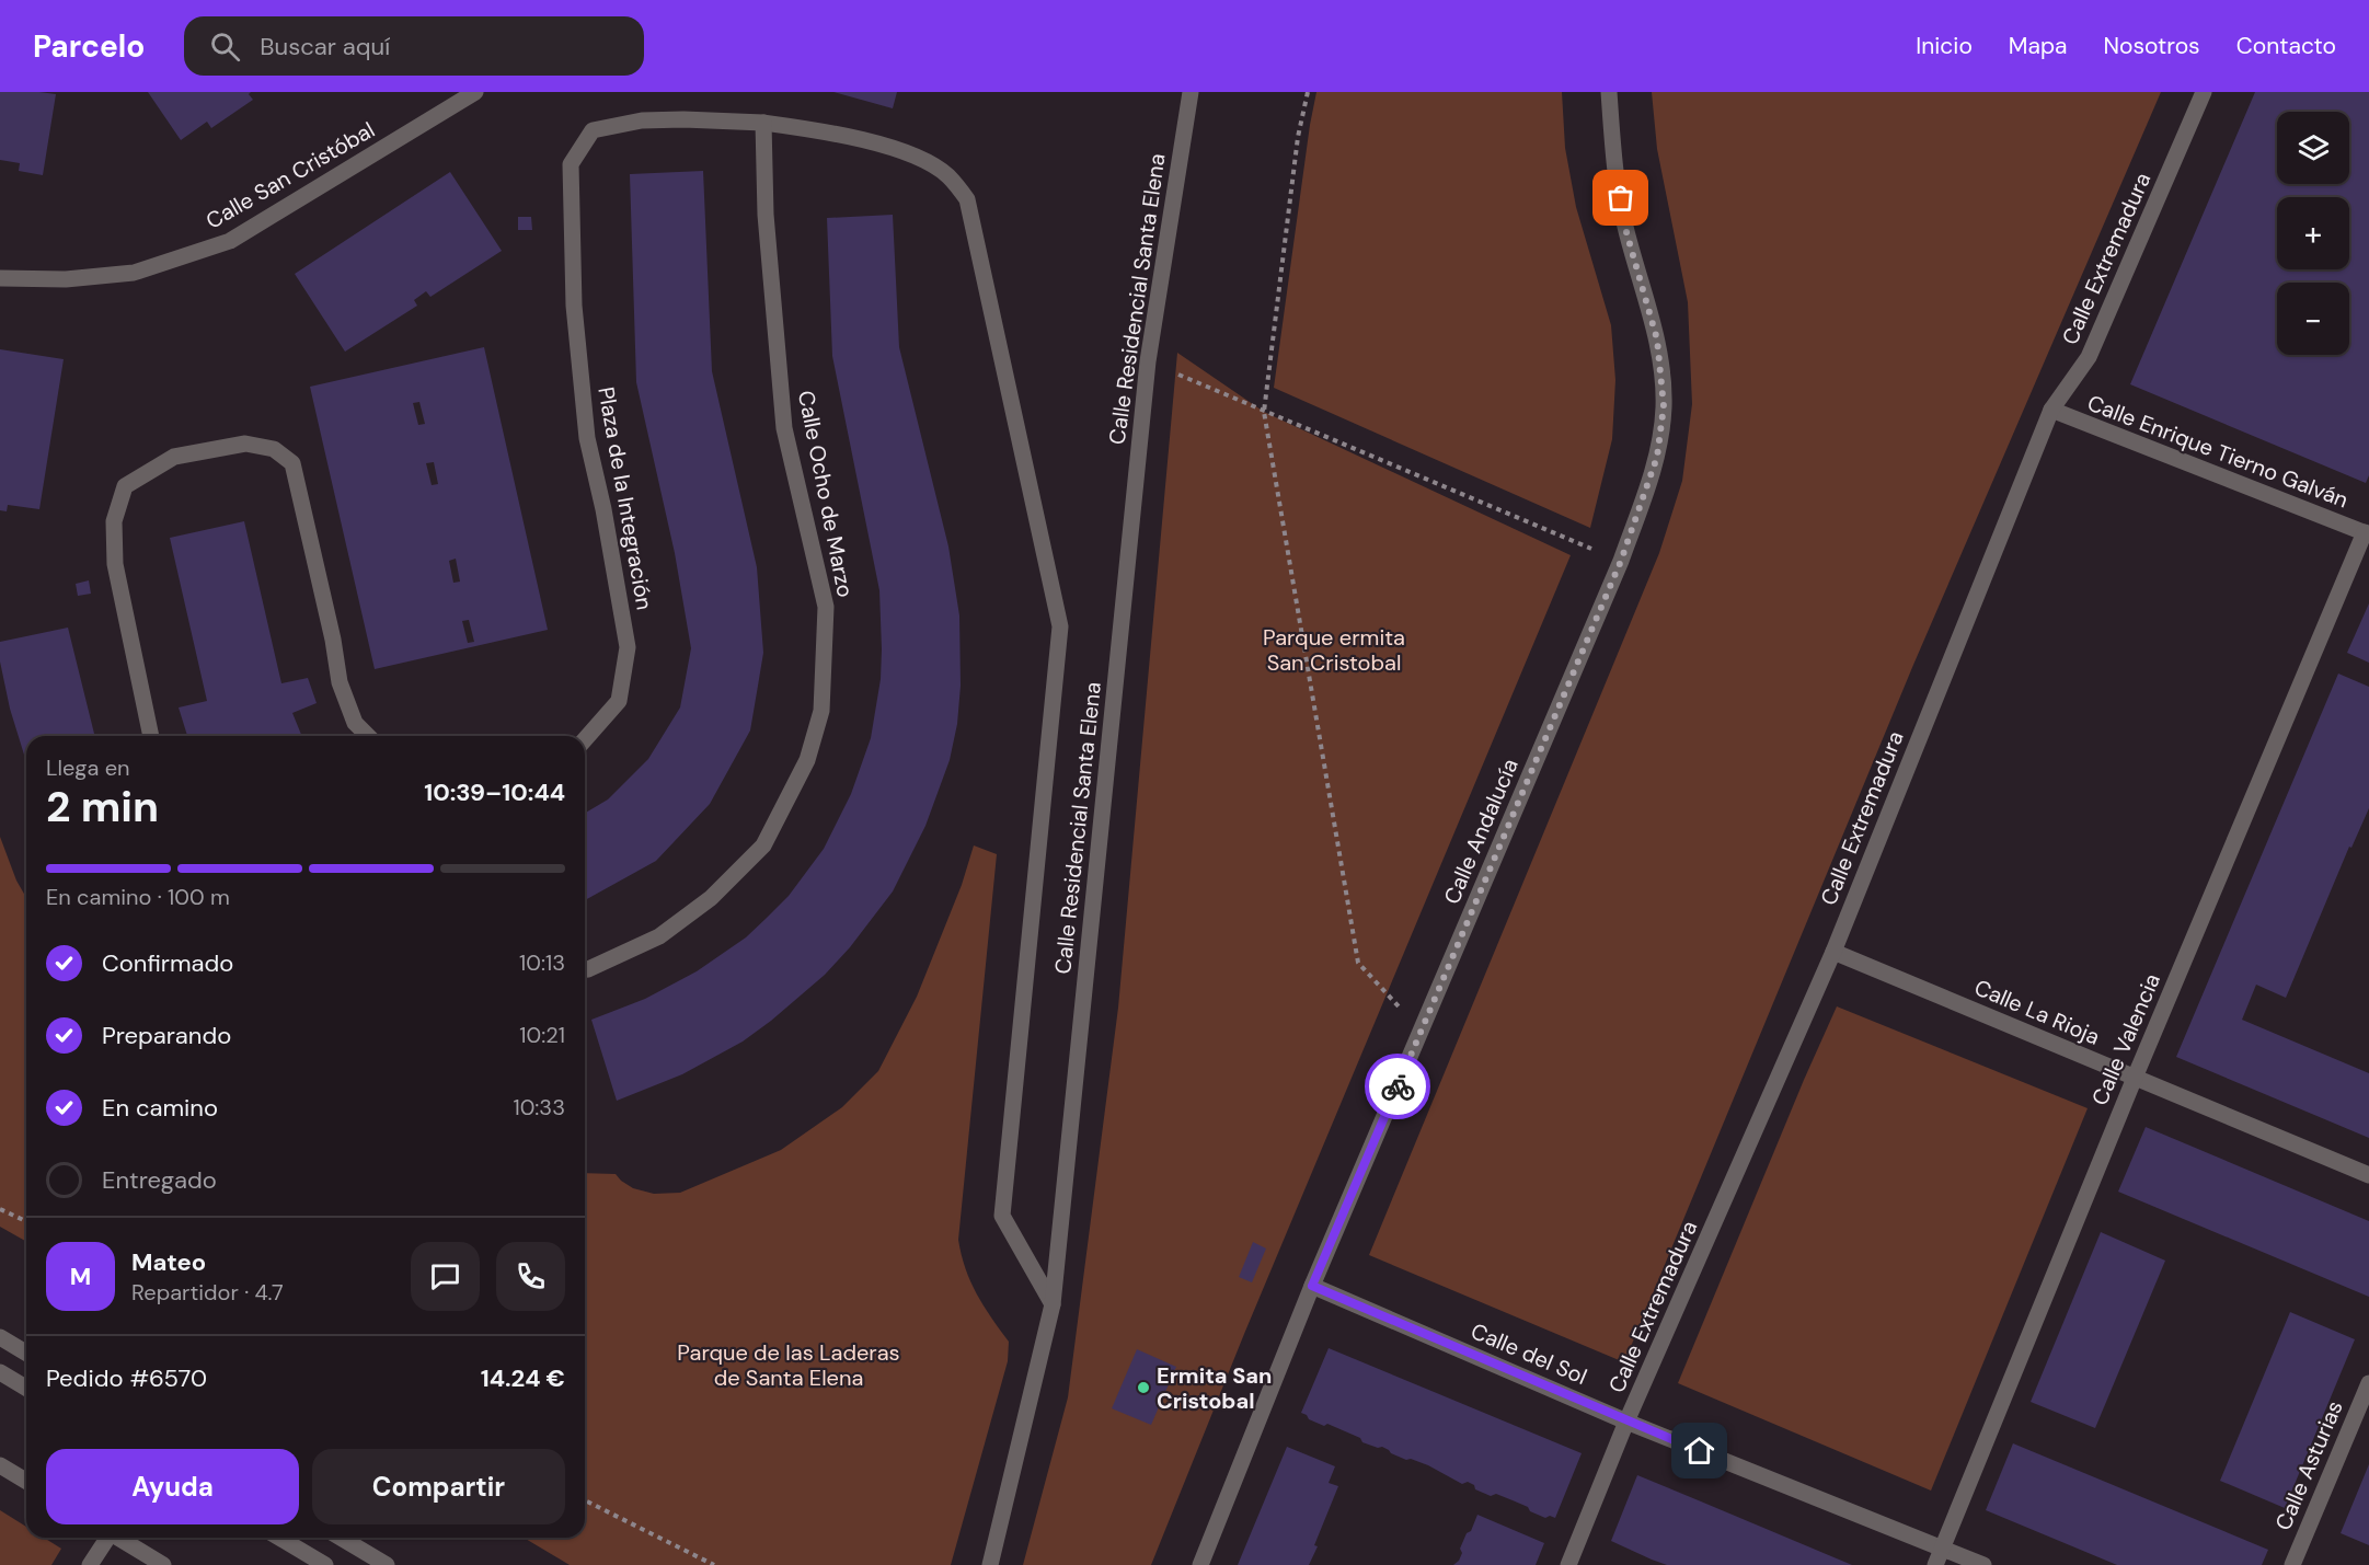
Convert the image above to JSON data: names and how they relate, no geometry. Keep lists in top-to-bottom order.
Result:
{
  "streets": {
    "street": [
      "Calle San Cristóbal",
      "Calle Extremadura",
      "Calle Residencial Santa Elena",
      "Calle Enrique Tierno Galván",
      "Calle Ocho de Marzo",
      "Plaza de la Integración",
      "Calle Andalucía",
      "Calle La Rioja",
      "Calle Valencia",
      "Calle del Sol",
      "Calle Asturias"
    ]
  },
  "crossings": [
    ["Calle Extremadura", "Calle Enrique Tierno Galván"],
    ["Calle Extremadura", "Calle La Rioja"],
    ["Calle Extremadura", "Calle del Sol"],
    ["Calle Enrique Tierno Galván", "Calle Valencia"],
    ["Calle Ocho de Marzo", "Plaza de la Integración"],
    ["Calle Andalucía", "Calle del Sol"],
    ["Calle La Rioja", "Calle Valencia"],
    ["Calle Valencia", "Calle del Sol"]
  ],
  "parks": ["Parque ermita San Cristobal", "Parque de las Laderas de Santa Elena"],
  "places": ["Ermita San Cristobal"],
  "page": {
    "header": "Parcelo",
    "search": "Buscar aquí",
    "nav": [
      "Inicio",
      "Mapa",
      "Nosotros",
      "Contacto"
    ],
    "map_buttons": ["+", "−"],
    "heading": ["2 min", "Llega en", "10:39–10:44"],
    "panel": [
      "Mateo",
      "Repartidor · 4.7",
      "Pedido #6570",
      "14.24 €"
    ],
    "bar": "En camino · 100 m",
    "list": [
      ["Confirmado", "10:13"],
      ["Preparando", "10:21"],
      ["En camino", "10:33"],
      "Entregado"
    ],
    "round": "M",
    "buttons": ["Ayuda", "Compartir"]
  }
}
